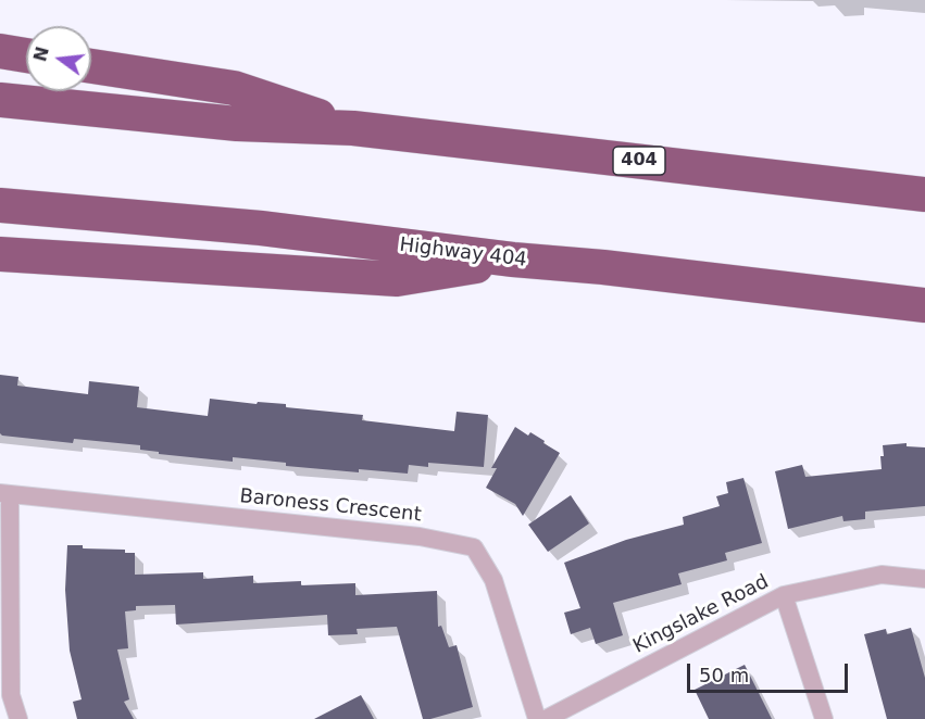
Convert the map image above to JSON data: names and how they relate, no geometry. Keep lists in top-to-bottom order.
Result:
{
  "streets": {
    "highway": ["404", "Highway 404"],
    "street": ["Baroness Crescent", "Kingslake Road"]
  },
  "scale_bar": "50 m",
  "north": "left"
}
